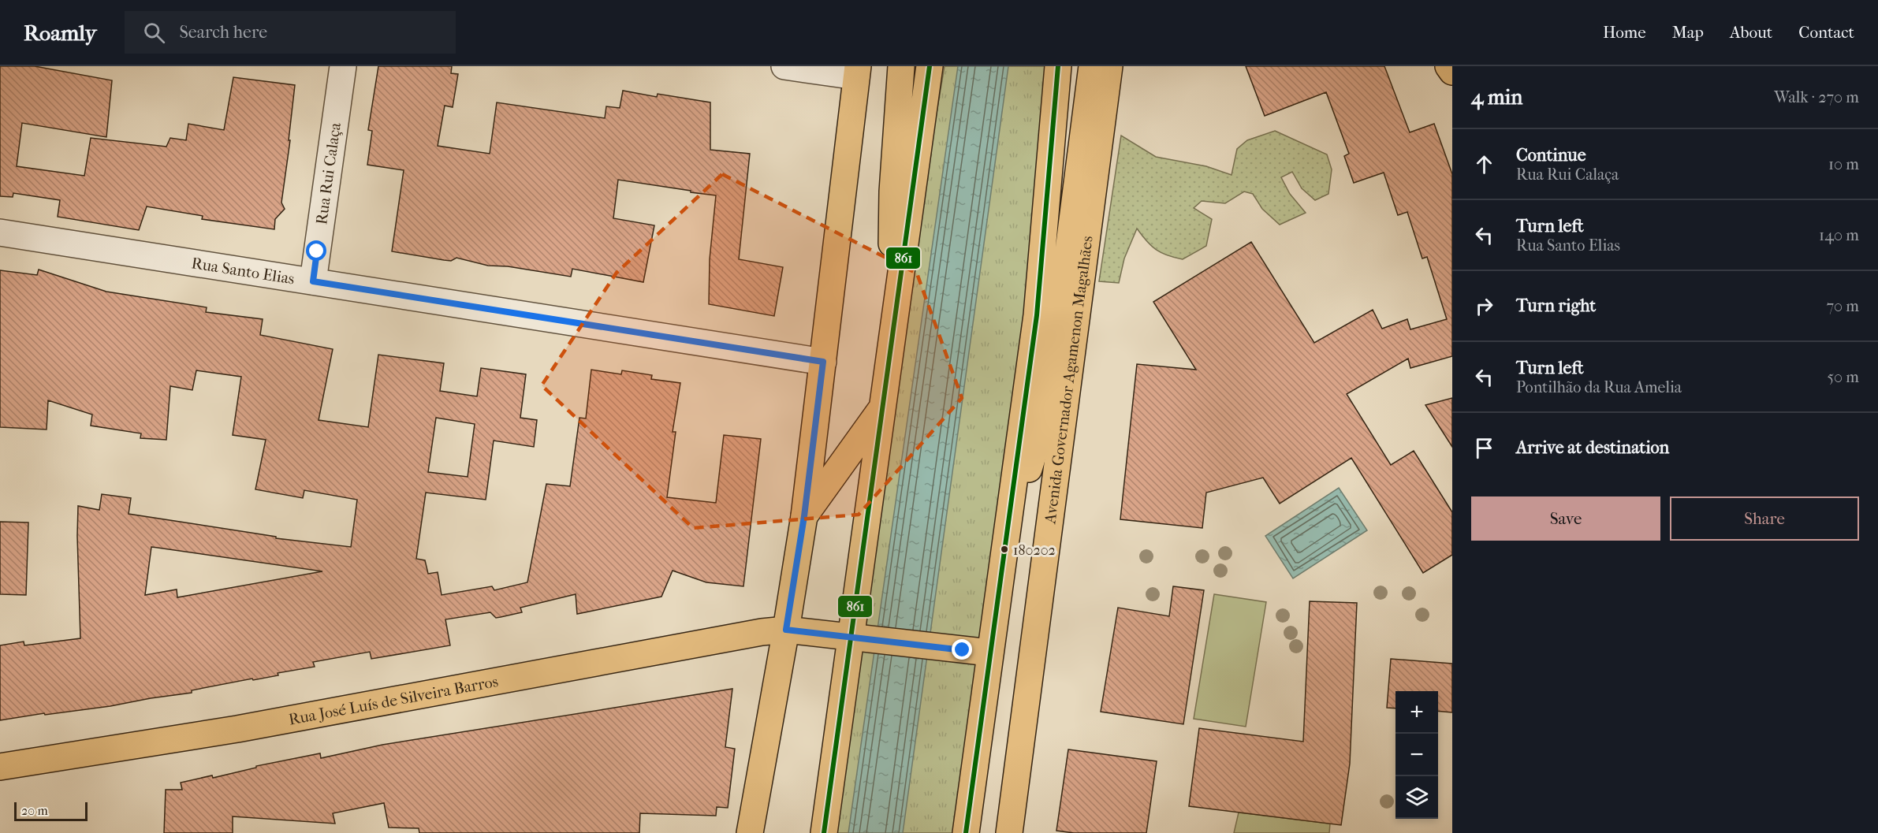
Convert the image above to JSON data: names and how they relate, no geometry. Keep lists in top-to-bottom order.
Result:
{
  "streets": {
    "main road": ["Avenida Governador Agamenon Magalhães", "Rua José Luís de Silveira Barros"],
    "street": ["Rua Rui Calaça", "Rua Santo Elias"]
  },
  "crossings": [
    ["Rua Rui Calaça", "Rua Santo Elias"]
  ],
  "places": ["180202"],
  "lines": ["transit line 861"],
  "scale_bar": "20 m",
  "page": {
    "header": "Roamly",
    "search": "Search here",
    "nav": [
      "Home",
      "Map",
      "About",
      "Contact"
    ],
    "heading": ["4 min", "Walk · 270 m"],
    "list": [
      ["Continue", "Rua Rui Calaça", "10 m"],
      ["Turn left", "Rua Santo Elias", "140 m"],
      ["Turn right", "70 m"],
      ["Turn left", "Pontilhão da Rua Amelia", "50 m"],
      "Arrive at destination"
    ],
    "buttons": ["Save", "Share"],
    "map_buttons": ["+", "−"],
    "scale": "20 m"
  }
}
